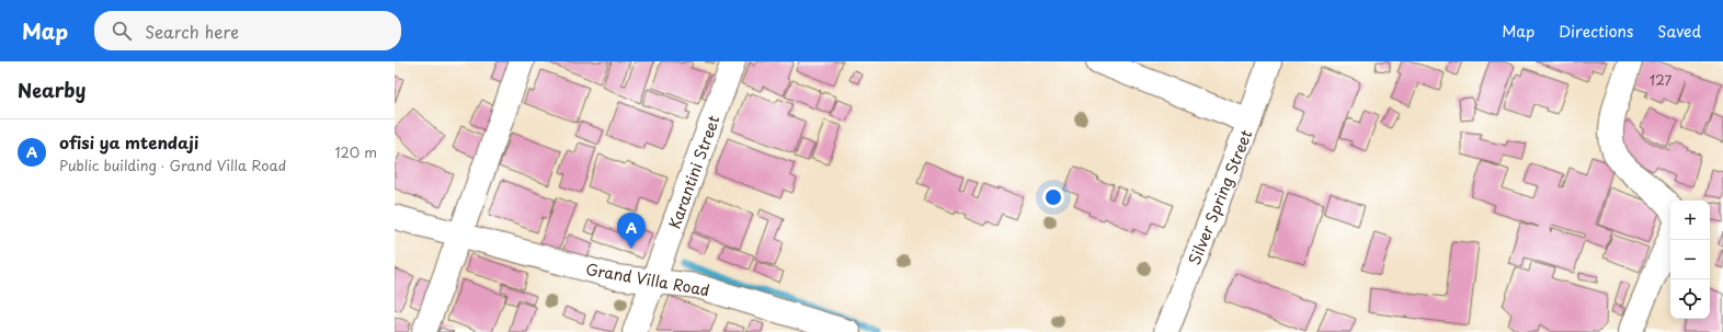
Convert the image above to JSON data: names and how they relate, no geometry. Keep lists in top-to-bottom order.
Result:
{
  "streets": {
    "street": ["Karantini Street", "Silver Spring Street", "Grand Villa Road"]
  },
  "crossings": [
    ["Karantini Street", "Grand Villa Road"]
  ],
  "house_numbers": ["127"],
  "page": {
    "header": "Map",
    "search": "Search here",
    "nav": ["Map", "Directions", "Saved"],
    "heading": "Nearby",
    "list": [
      {
        "mark": "A",
        "name": "ofisi ya mtendaji",
        "note": "Public building · Grand Villa Road",
        "value": "120 m"
      }
    ],
    "map_buttons": ["+", "−"],
    "pins": "A"
  }
}
